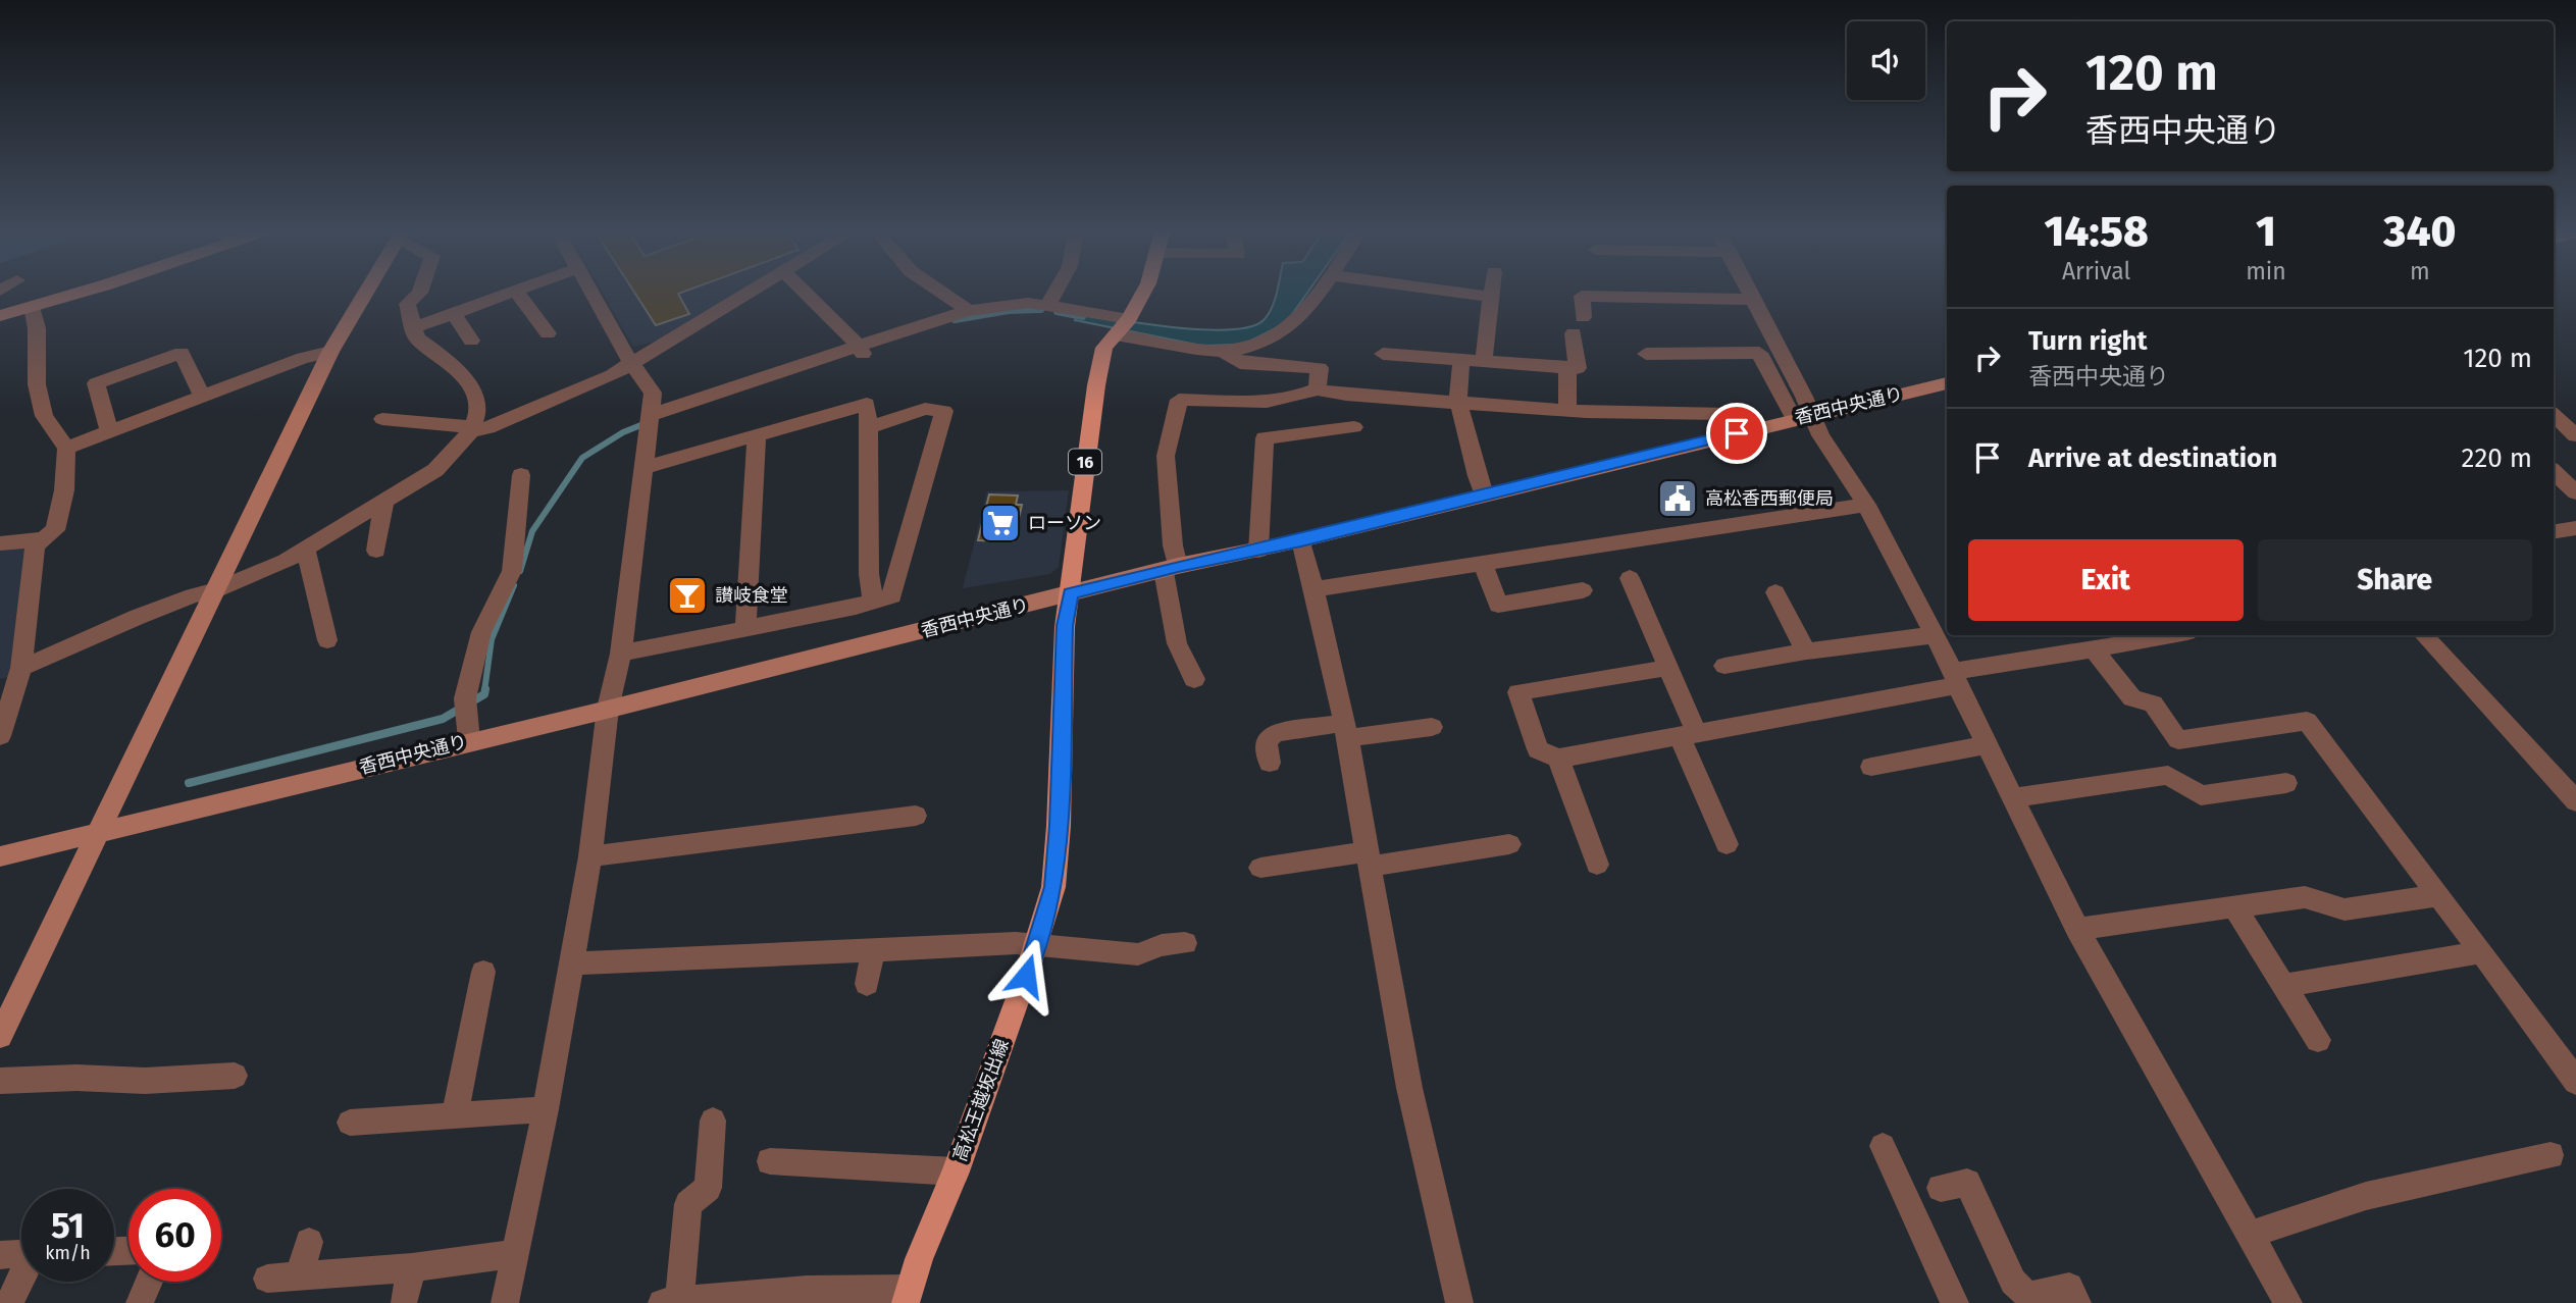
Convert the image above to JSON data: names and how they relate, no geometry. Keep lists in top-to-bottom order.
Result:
{
  "streets": {
    "main road": ["16", "高松王越坂出線"],
    "street": ["香西中央通り"]
  },
  "crossings": [
    ["香西中央通り", "高松王越坂出線"]
  ],
  "places": {
    "public building": ["高松香西郵便局"],
    "supermarket": ["ローソン"],
    "bar": ["讃岐食堂"]
  },
  "page": {
    "turn": ["120 m", "香西中央通り"],
    "eta": [
      "14:58",
      "Arrival",
      "1",
      "min",
      "340",
      "m"
    ],
    "list": [
      {
        "name": "Turn right",
        "note": "香西中央通り",
        "value": "120 m"
      },
      {
        "name": "Arrive at destination",
        "value": "220 m"
      }
    ],
    "buttons": ["Exit", "Share"],
    "speed": "51 km/h",
    "limit": "60"
  }
}
